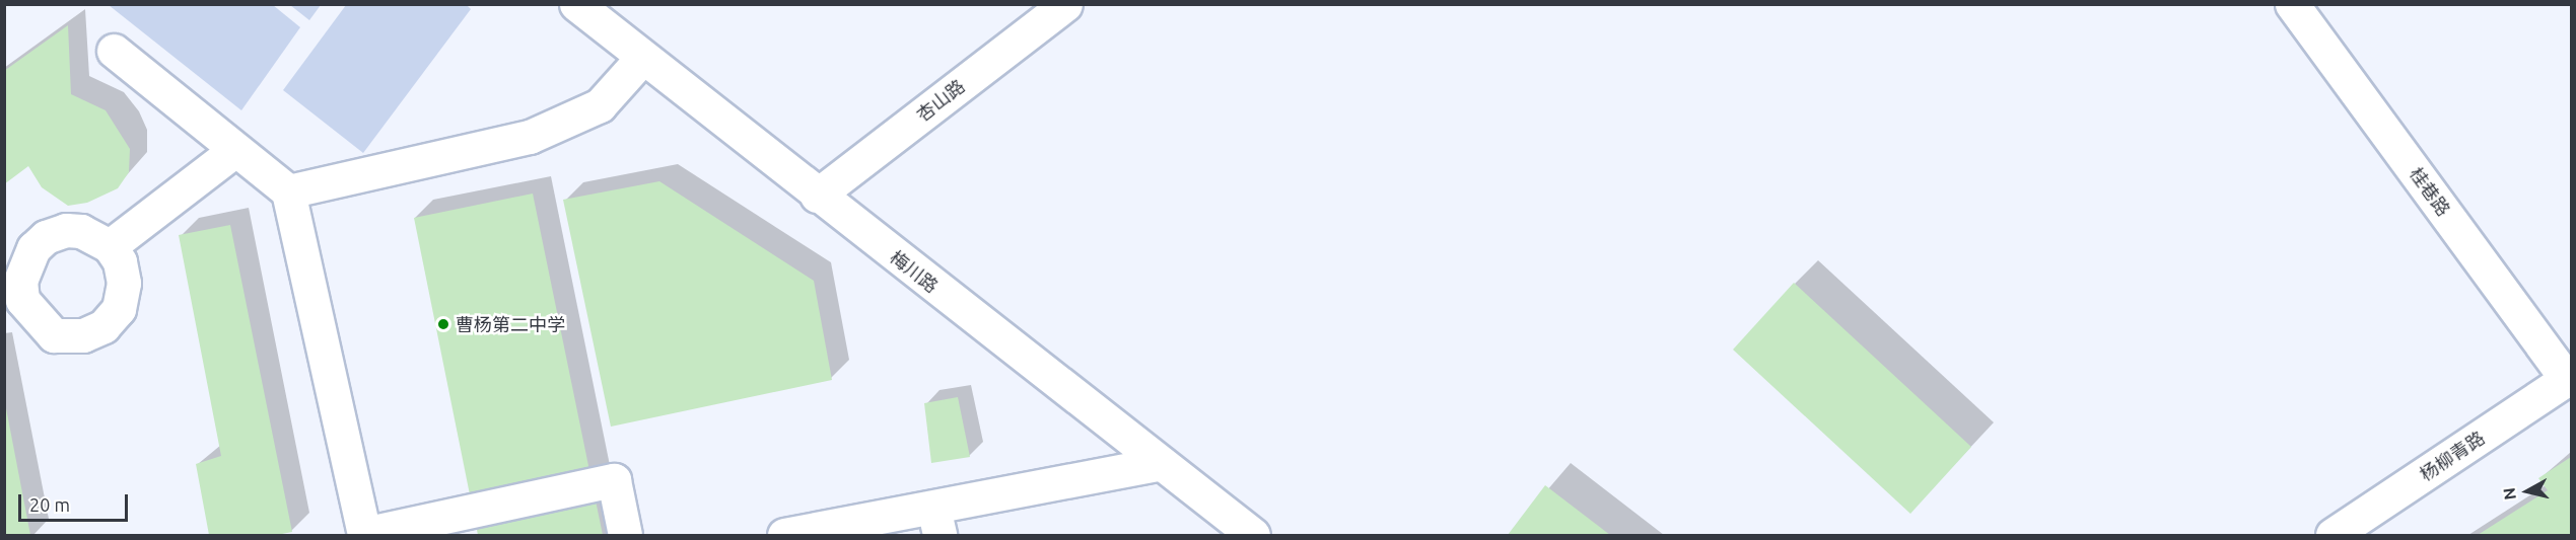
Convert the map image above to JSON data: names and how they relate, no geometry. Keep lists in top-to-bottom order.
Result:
{
  "streets": {
    "street": [
      "杏山路",
      "桂巷路",
      "梅川路",
      "杨柳青路"
    ]
  },
  "crossings": [
    ["杏山路", "梅川路"],
    ["桂巷路", "杨柳青路"]
  ],
  "places": ["曹杨第二中学"],
  "scale_bar": "20 m",
  "north": "left"
}
